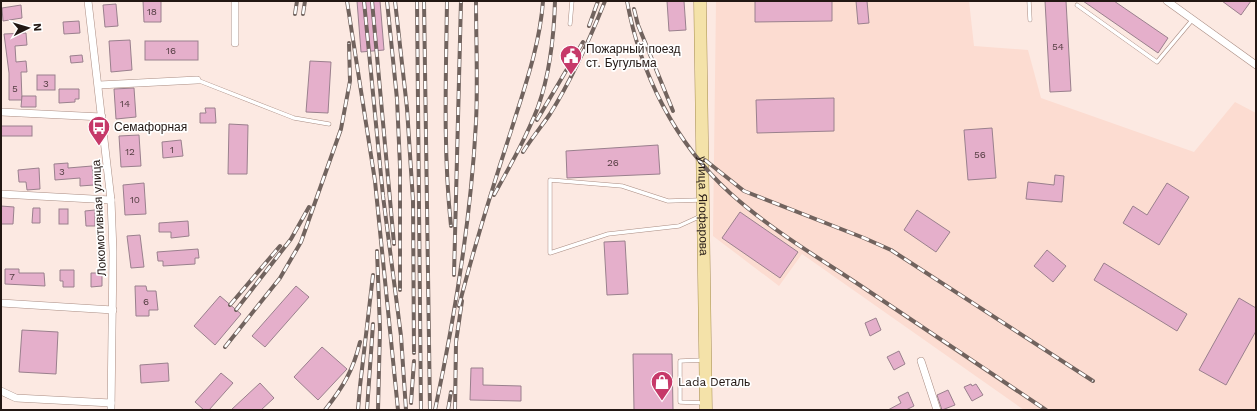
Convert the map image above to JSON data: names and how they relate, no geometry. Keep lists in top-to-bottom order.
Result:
{
  "streets": {
    "main road": ["улица Ягофарова"],
    "street": ["Локомотивная улица"]
  },
  "places": {
    "public building": ["Пожарный поезд ст. Бугульма"],
    "bus stop": ["Семафорная"],
    "shop": ["Lada Dеталь"]
  },
  "house_numbers": [
    "18",
    "54",
    "16",
    "3",
    "5",
    "14",
    "1",
    "12",
    "56",
    "26",
    "3",
    "10",
    "7",
    "6"
  ],
  "north": "right"
}
